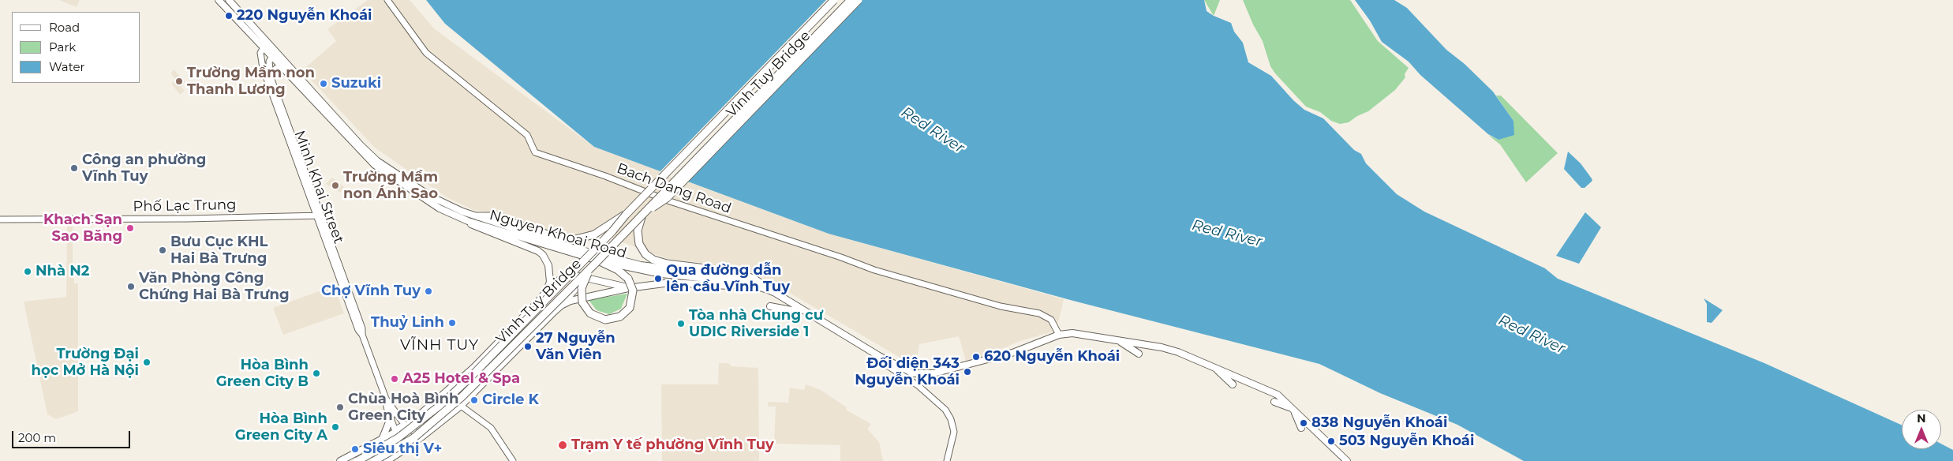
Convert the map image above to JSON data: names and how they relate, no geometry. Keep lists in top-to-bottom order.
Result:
{
  "streets": {
    "highway": ["Vinh Tuy Bridge"],
    "main road": ["Minh Khai Street", "Phố Lạc Trung", "Nguyen Khoai Road"]
  },
  "crossings": [
    ["Vinh Tuy Bridge", "Nguyen Khoai Road"],
    ["Minh Khai Street", "Phố Lạc Trung"],
    ["Minh Khai Street", "Nguyen Khoai Road"]
  ],
  "districts": ["VĨNH TUY"],
  "water": ["Red River"],
  "places": [
    "220 Nguyễn Khoái",
    "Trường Mầm non Thanh Lương",
    "Suzuki",
    "Công an phường Vĩnh Tuy",
    "Trường Mầm non Ánh Sao",
    "Khach Sạn Sao Băng",
    "Bưu Cục KHL Hai Bà Trưng",
    "Nhà N2",
    "Qua đường dẫn lên cầu Vĩnh Tuy",
    "Văn Phòng Công Chứng Hai Bà Trưng",
    "Chợ Vĩnh Tuy",
    "Thuỷ Linh",
    "Tòa nhà Chung cư UDIC Riverside 1",
    "27 Nguyễn Văn Viên",
    "620 Nguyễn Khoái",
    "Trường Đại học Mở Hà Nội",
    "Đối diện 343 Nguyễn Khoái",
    "Hòa Bình Green City B",
    "A25 Hotel & Spa",
    "Circle K",
    "Chùa Hoà Bình Green City",
    "838 Nguyễn Khoái",
    "Hòa Bình Green City A",
    "503 Nguyễn Khoái",
    "Trạm Y tế phường Vĩnh Tuy",
    "Siêu thị V+"
  ],
  "legend": ["Road", "Park", "Water"],
  "scale_bar": "200 m",
  "north": "top"
}
